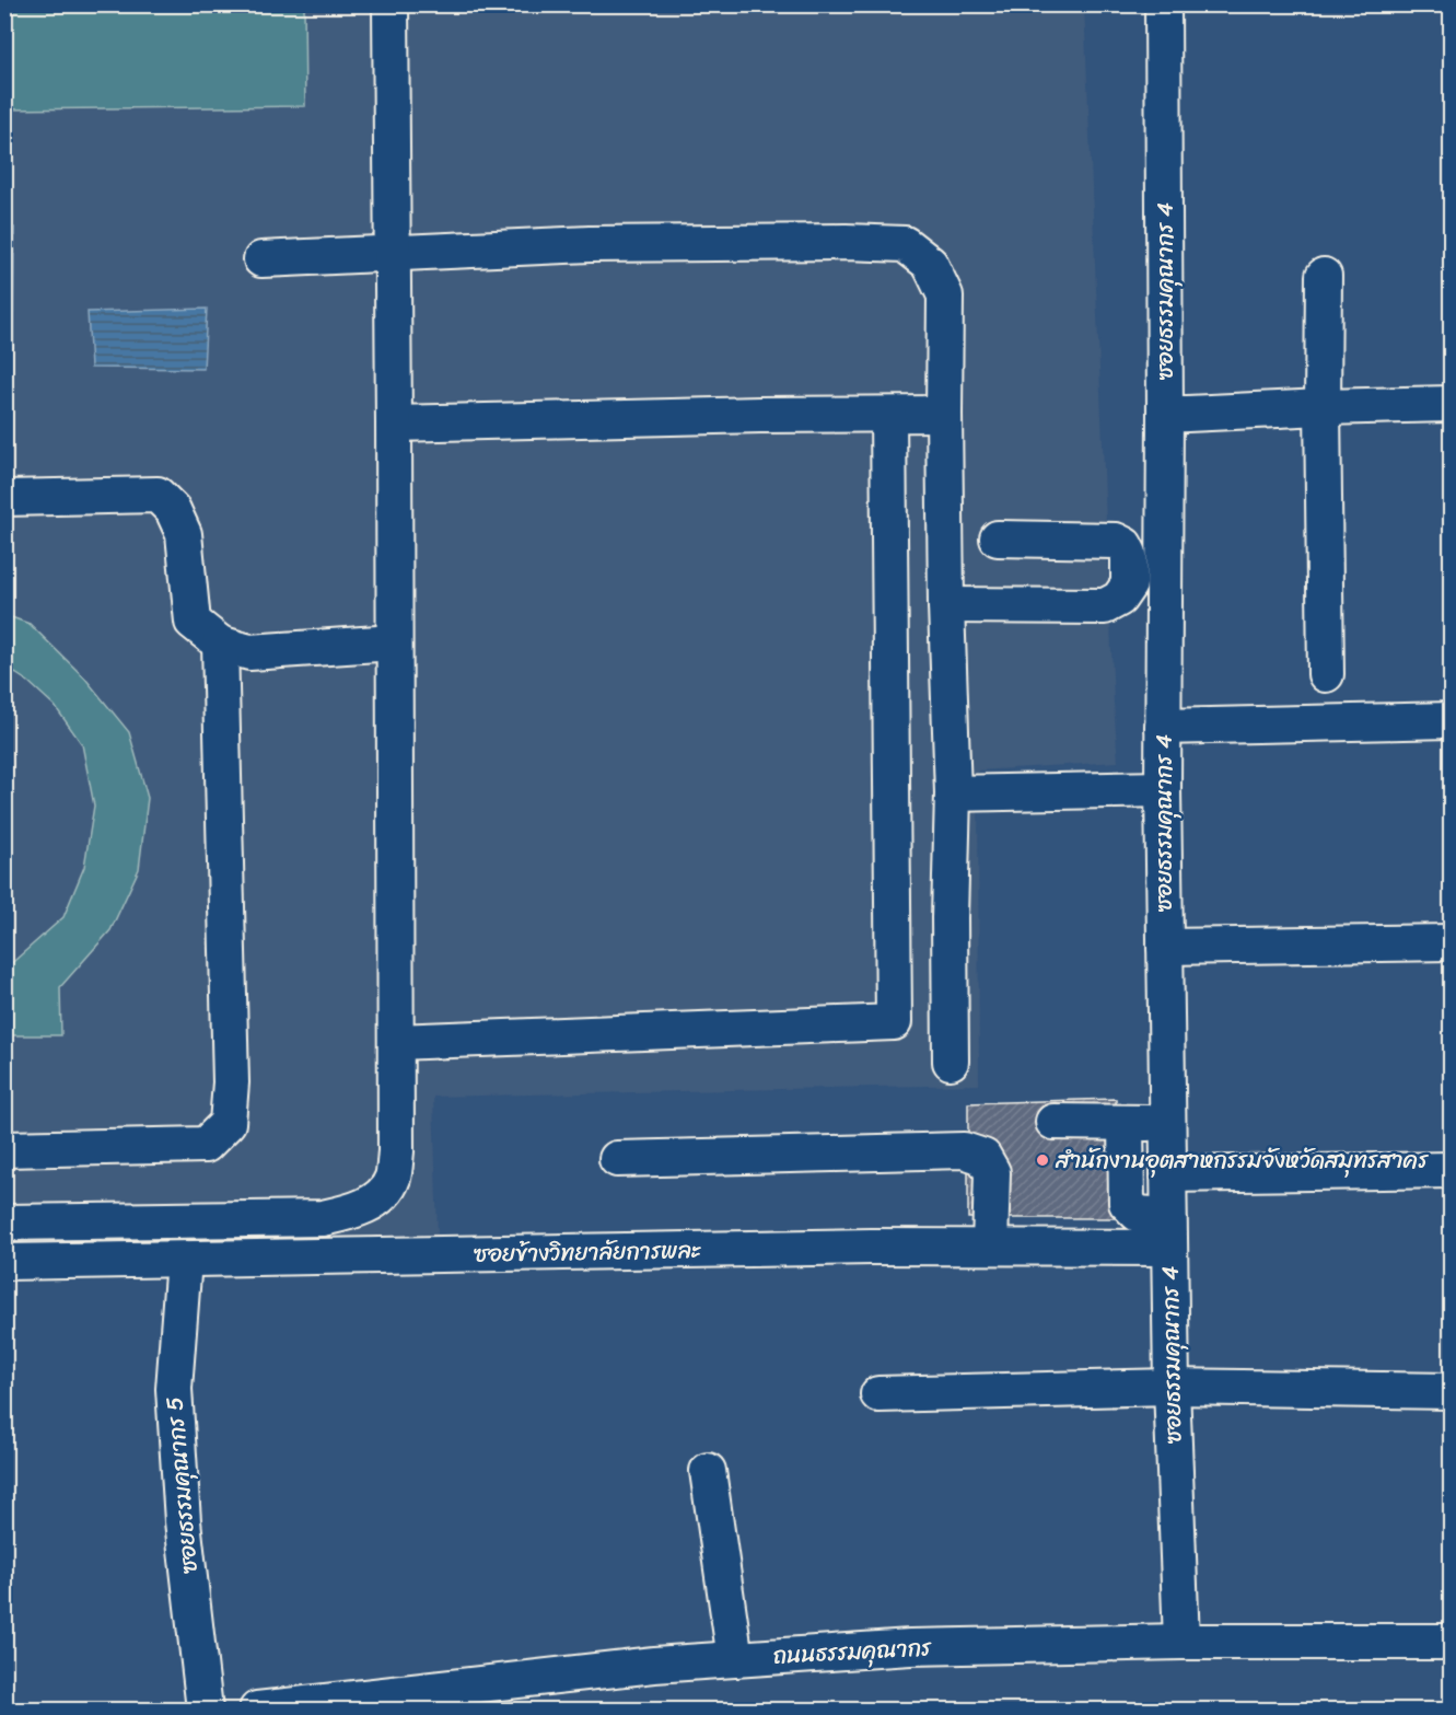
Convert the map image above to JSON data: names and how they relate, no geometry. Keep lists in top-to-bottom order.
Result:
{
  "streets": {
    "street": [
      "ซอยธรรมคุณากร 4",
      "ซอยข้างวิทยาลัยการพละ",
      "ซอยธรรมคุณากร 5",
      "ถนนธรรมคุณากร"
    ]
  },
  "crossings": [
    ["ซอยธรรมคุณากร 4", "ซอยข้างวิทยาลัยการพละ"],
    ["ซอยธรรมคุณากร 4", "ถนนธรรมคุณากร"],
    ["ซอยข้างวิทยาลัยการพละ", "ซอยธรรมคุณากร 5"]
  ],
  "places": ["สำนักงานอุตสาหกรรมจังหวัดสมุทรสาคร"]
}
